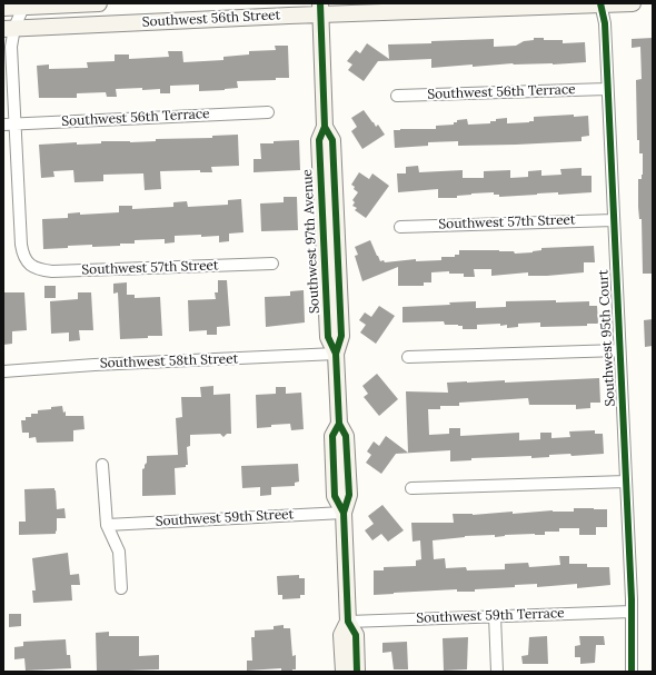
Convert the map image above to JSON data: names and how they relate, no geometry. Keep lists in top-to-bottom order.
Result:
{
  "streets": {
    "street": [
      "Southwest 56th Street",
      "Southwest 56th Terrace",
      "Southwest 57th Street",
      "Southwest 97th Avenue",
      "Southwest 95th Court",
      "Southwest 58th Street",
      "Southwest 59th Street",
      "Southwest 59th Terrace"
    ]
  },
  "crossings": [
    ["Southwest 56th Street", "Southwest 97th Avenue"],
    ["Southwest 56th Street", "Southwest 95th Court"],
    ["Southwest 56th Terrace", "Southwest 57th Street"],
    ["Southwest 56th Terrace", "Southwest 95th Court"],
    ["Southwest 57th Street", "Southwest 95th Court"],
    ["Southwest 97th Avenue", "Southwest 58th Street"],
    ["Southwest 97th Avenue", "Southwest 59th Street"],
    ["Southwest 97th Avenue", "Southwest 59th Terrace"],
    ["Southwest 95th Court", "Southwest 59th Terrace"]
  ]
}
